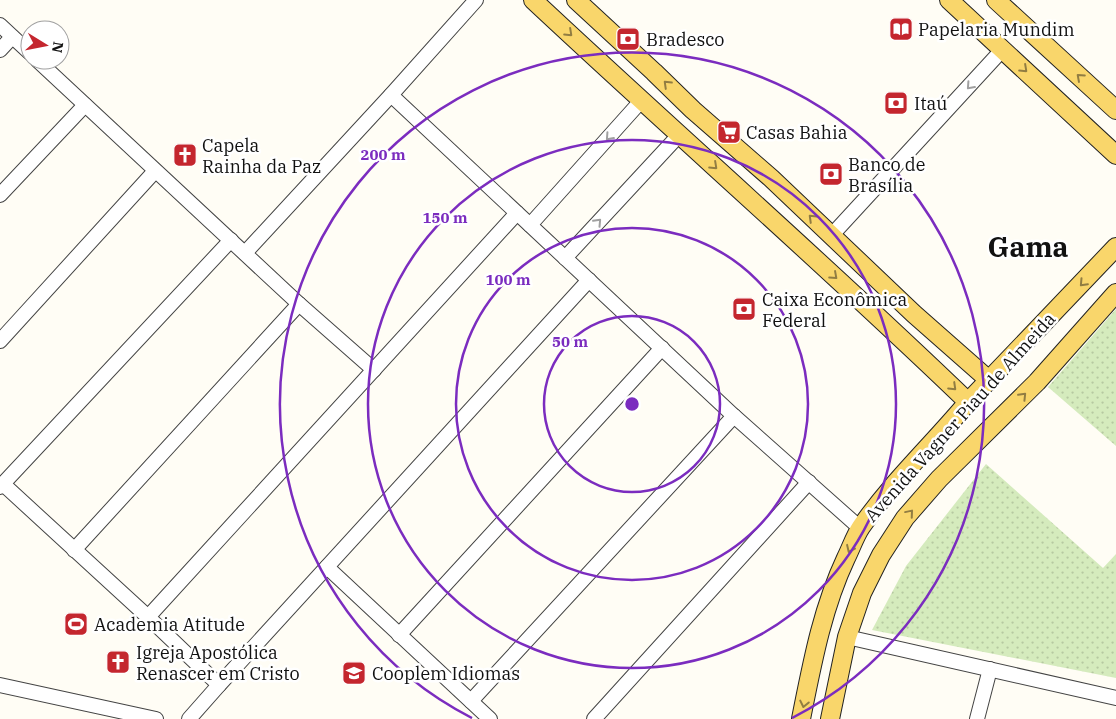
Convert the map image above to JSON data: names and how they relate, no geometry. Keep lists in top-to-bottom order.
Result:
{
  "streets": {
    "main road": ["Avenida Vagner Piau de Almeida"]
  },
  "districts": ["Gama"],
  "places": {
    "library": ["Papelaria Mundim"],
    "bank": [
      "Bradesco",
      "Itaú",
      "Banco de Brasília",
      "Caixa Econômica Federal"
    ],
    "supermarket": ["Casas Bahia"],
    "church": ["Capela Rainha da Paz", "Igreja Apostólica Renascer em Cristo"],
    "sports": ["Academia Atitude"],
    "school or university": ["Cooplem Idiomas"]
  },
  "north": "right",
  "rings": [
    "200 m",
    "150 m",
    "100 m",
    "50 m"
  ]
}
